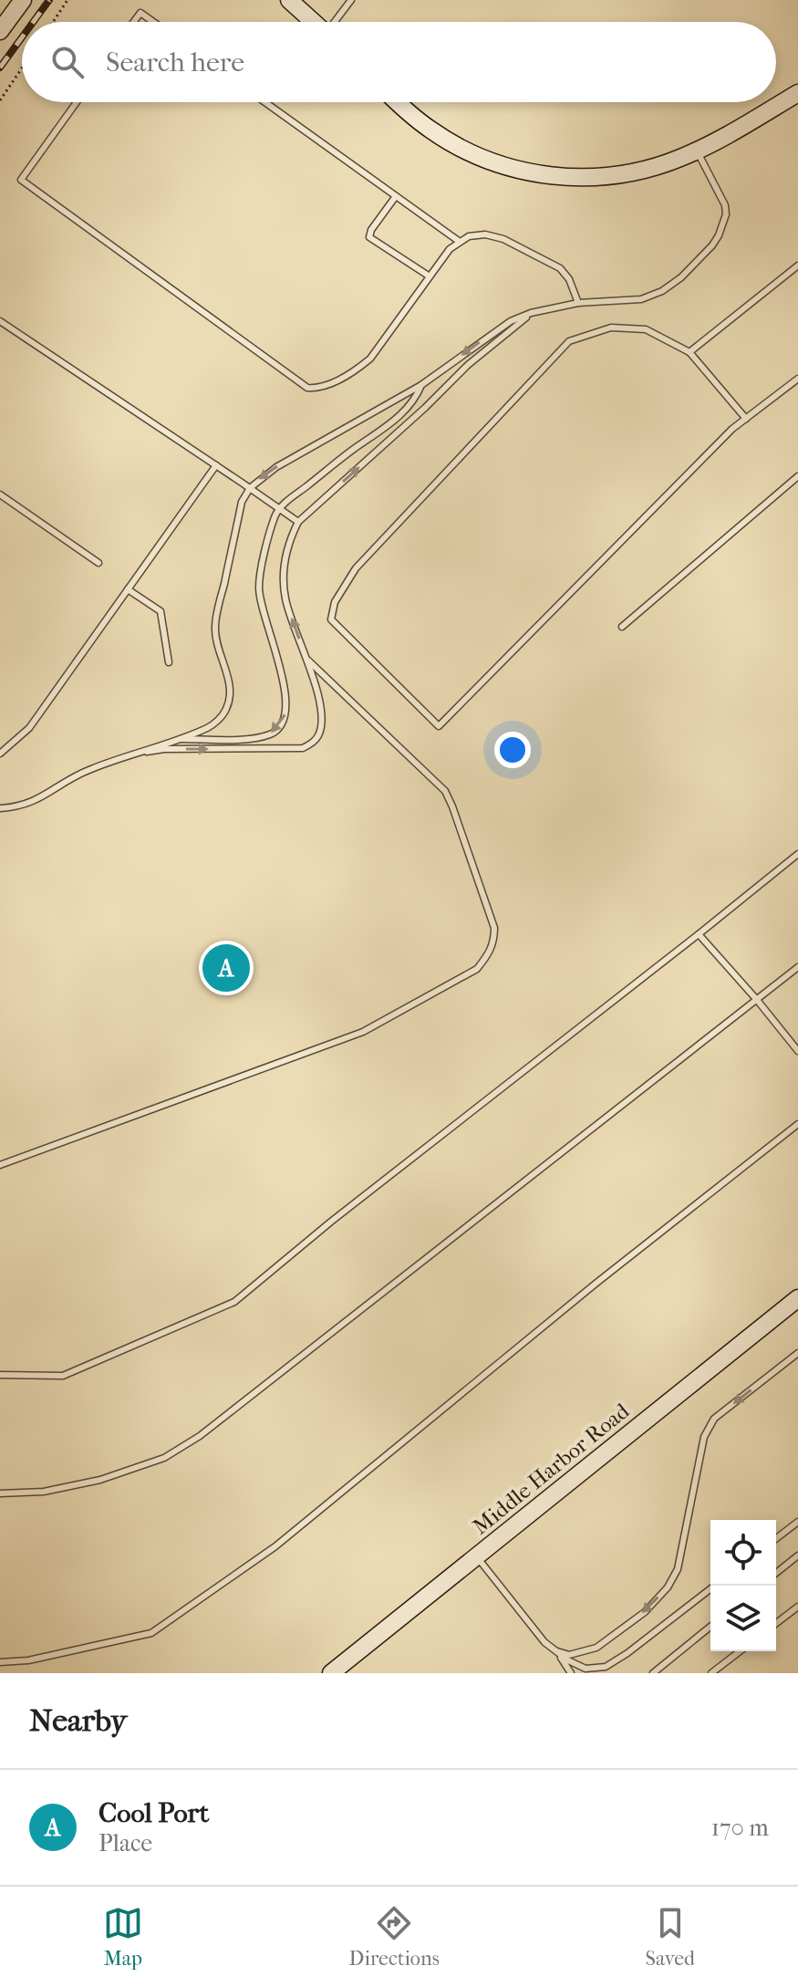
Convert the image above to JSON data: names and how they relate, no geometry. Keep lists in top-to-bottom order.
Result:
{
  "streets": {
    "main road": ["Middle Harbor Road"]
  },
  "page": {
    "search": "Search here",
    "pins": "A",
    "heading": "Nearby",
    "list": [
      {
        "mark": "A",
        "name": "Cool Port",
        "note": "Place",
        "value": "170 m"
      }
    ],
    "nav": ["Map", "Directions", "Saved"]
  }
}
